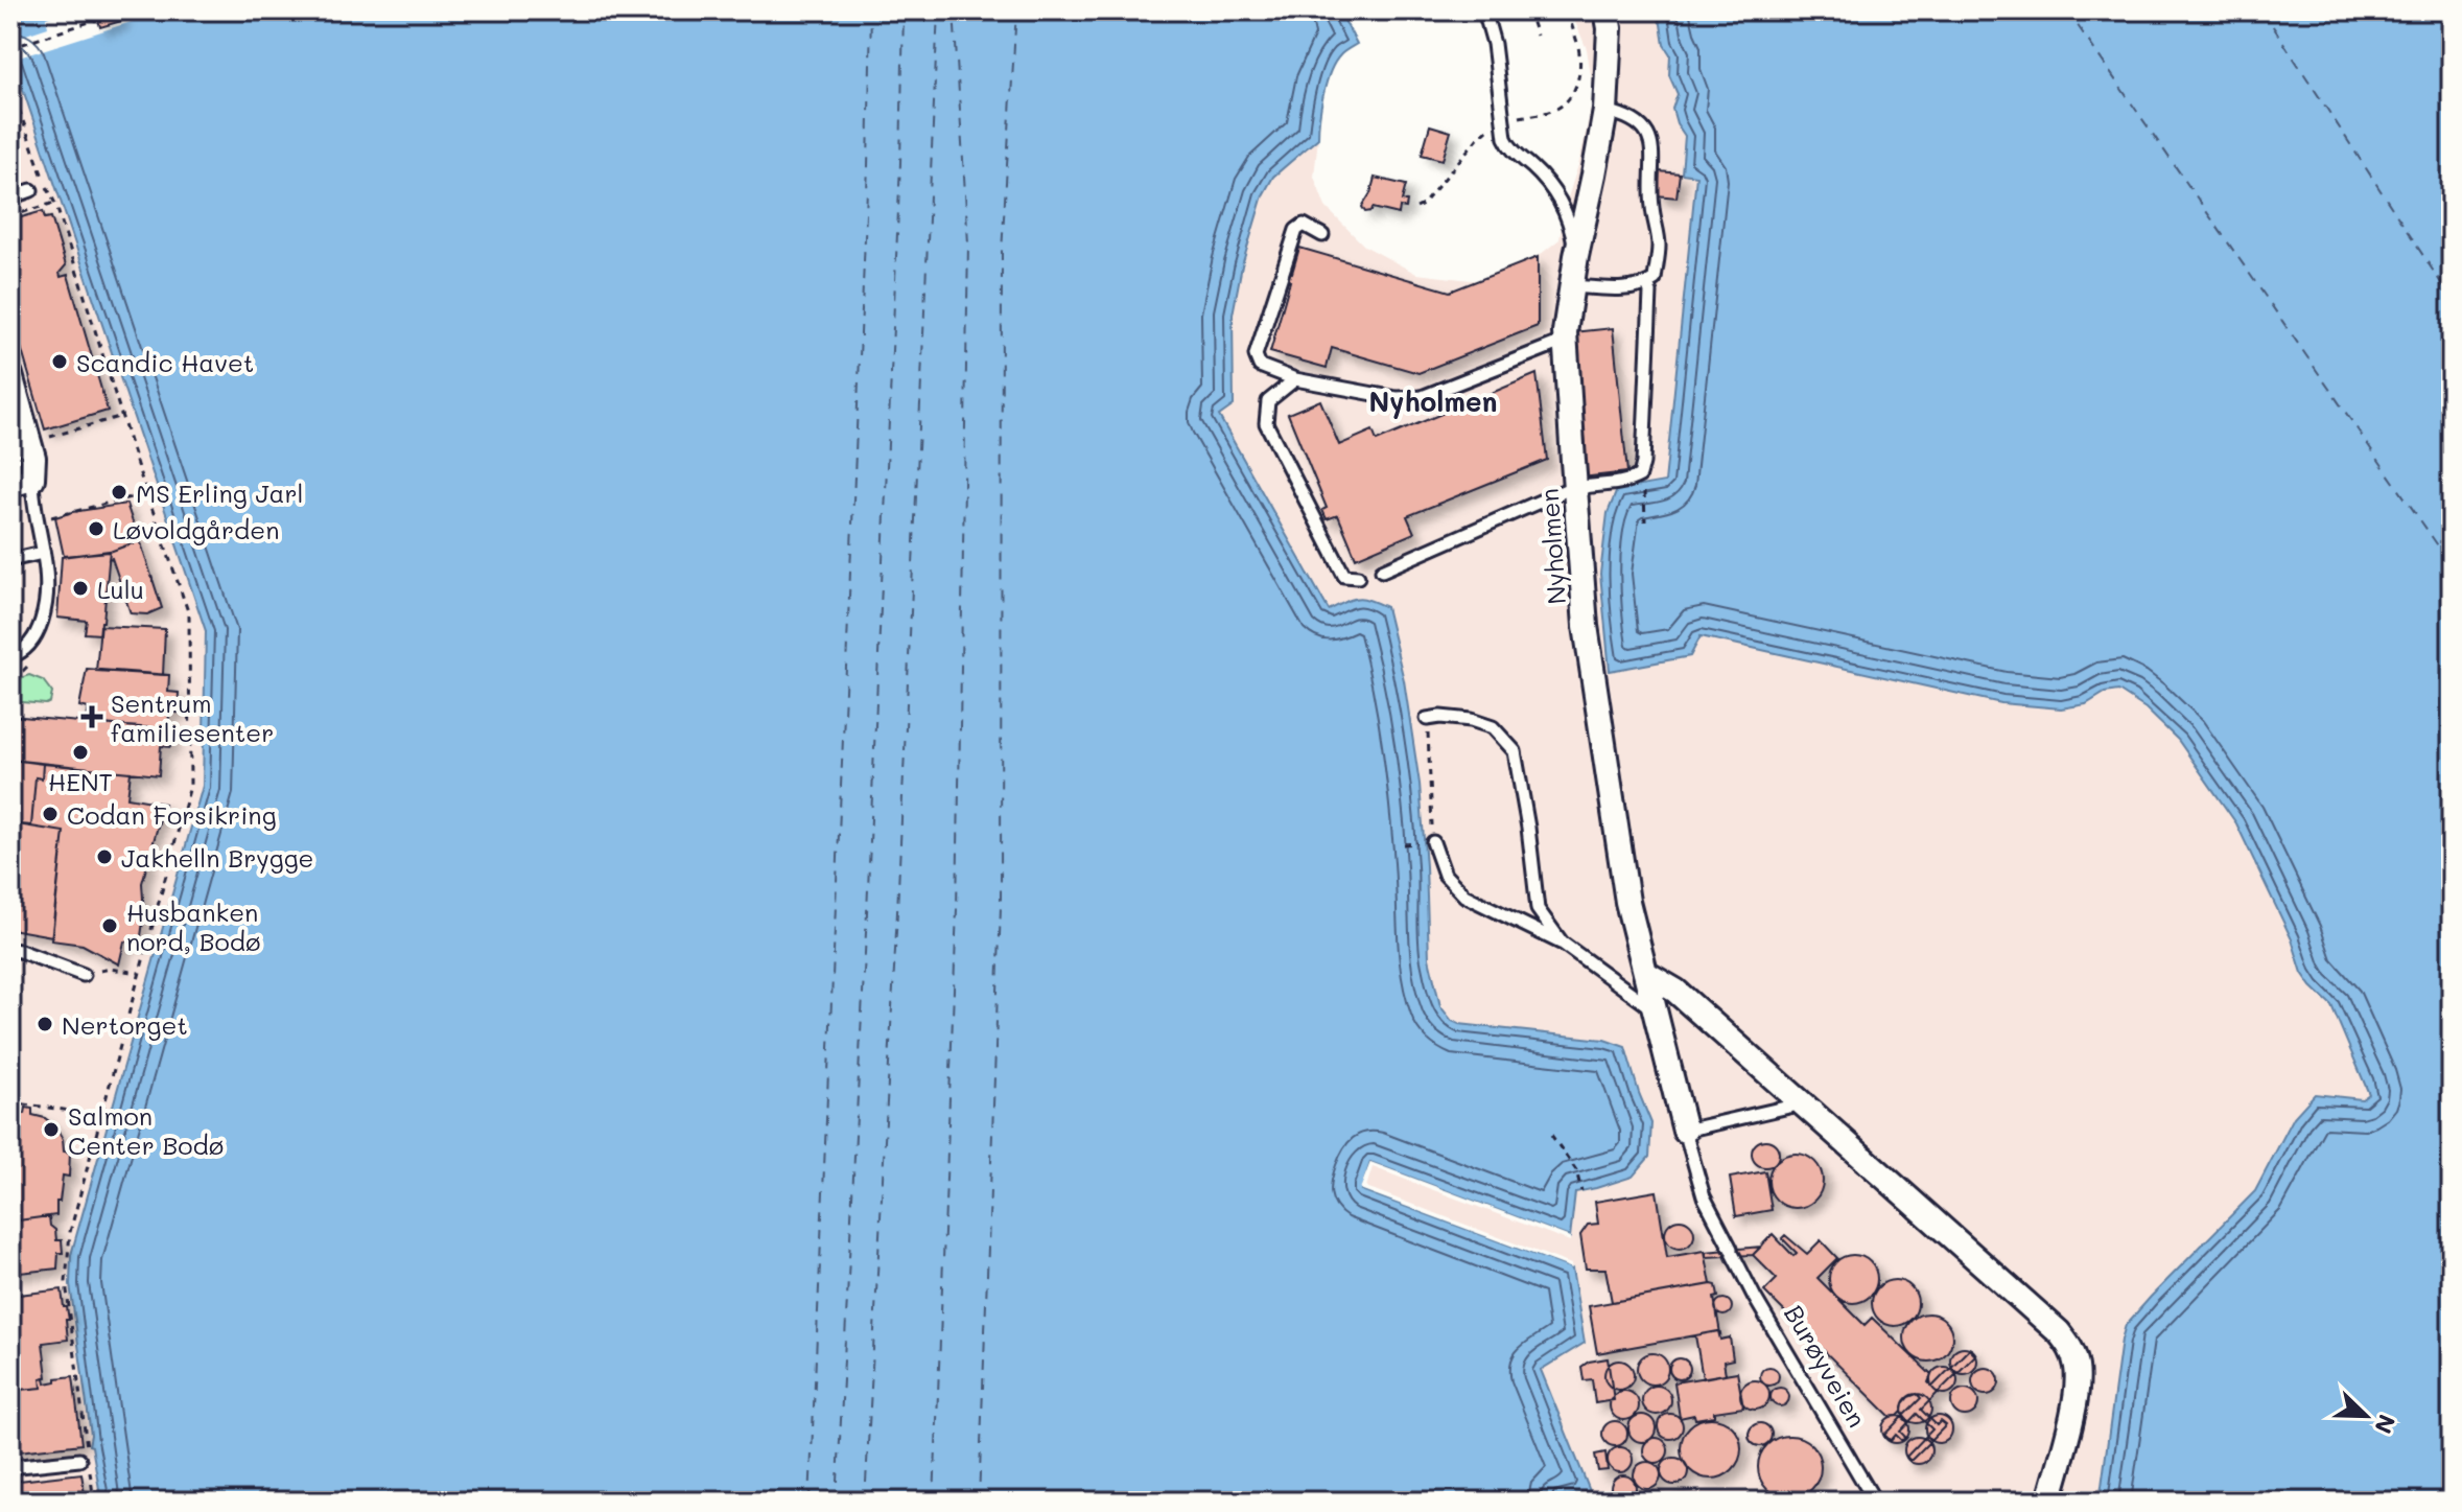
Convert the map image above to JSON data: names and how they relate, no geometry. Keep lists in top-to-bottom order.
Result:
{
  "streets": {
    "street": ["Nyholmen", "Burøyveien"]
  },
  "crossings": [
    ["Nyholmen", "Burøyveien"]
  ],
  "districts": ["Nyholmen"],
  "places": {
    "other": [
      "Scandic Havet",
      "MS Erling Jarl",
      "Løvoldgården",
      "Lulu",
      "HENT",
      "Codan Forsikring",
      "Jakhelln Brygge",
      "Husbanken nord, Bodø",
      "Nertorget",
      "Salmon Center Bodø"
    ],
    "health": ["Sentrum familiesenter"]
  },
  "north": "bottom right"
}
